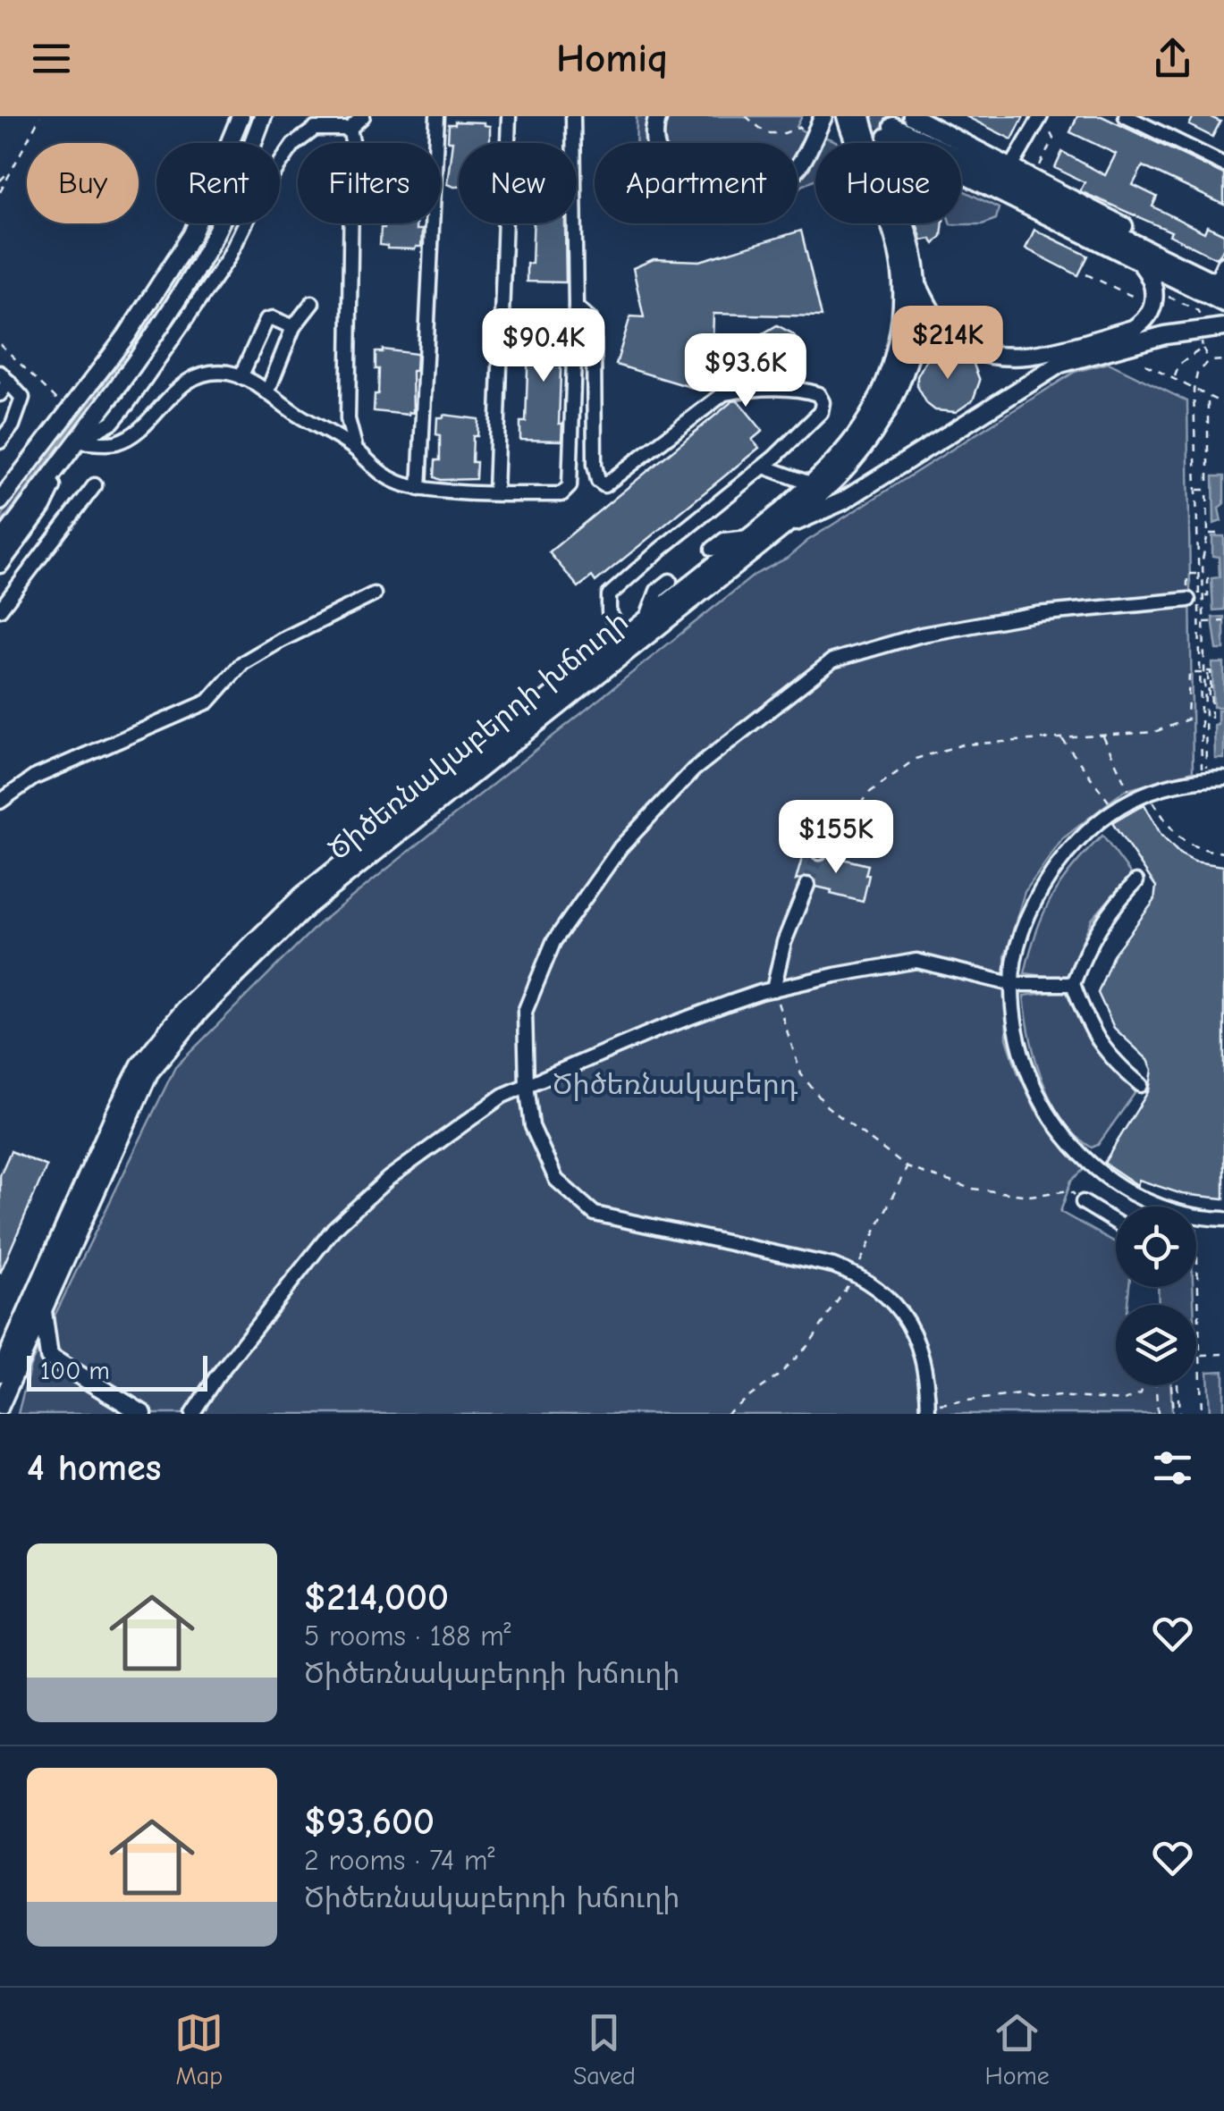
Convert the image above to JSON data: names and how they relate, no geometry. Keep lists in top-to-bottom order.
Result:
{
  "streets": {
    "main road": ["Ծիծեռնակաբերդի խճուղի"]
  },
  "parks": ["Ծիծեռնակաբերդ"],
  "scale_bar": "100 m",
  "page": {
    "header": "Homiq",
    "chip": [
      "Buy",
      "Rent",
      "Filters",
      "New",
      "Apartment",
      "House"
    ],
    "price": [
      "$214K",
      "$90.4K",
      "$93.6K",
      "$155K"
    ],
    "scale": "100 m",
    "heading": "4 homes",
    "list": [
      {
        "name": "$214,000",
        "note": "5 rooms · 188 m² · Ծիծեռնակաբերդի խճուղի"
      },
      {
        "name": "$93,600",
        "note": "2 rooms · 74 m² · Ծիծեռնակաբերդի խճուղի"
      }
    ],
    "tabs": ["Map", "Saved", "Home"]
  }
}
